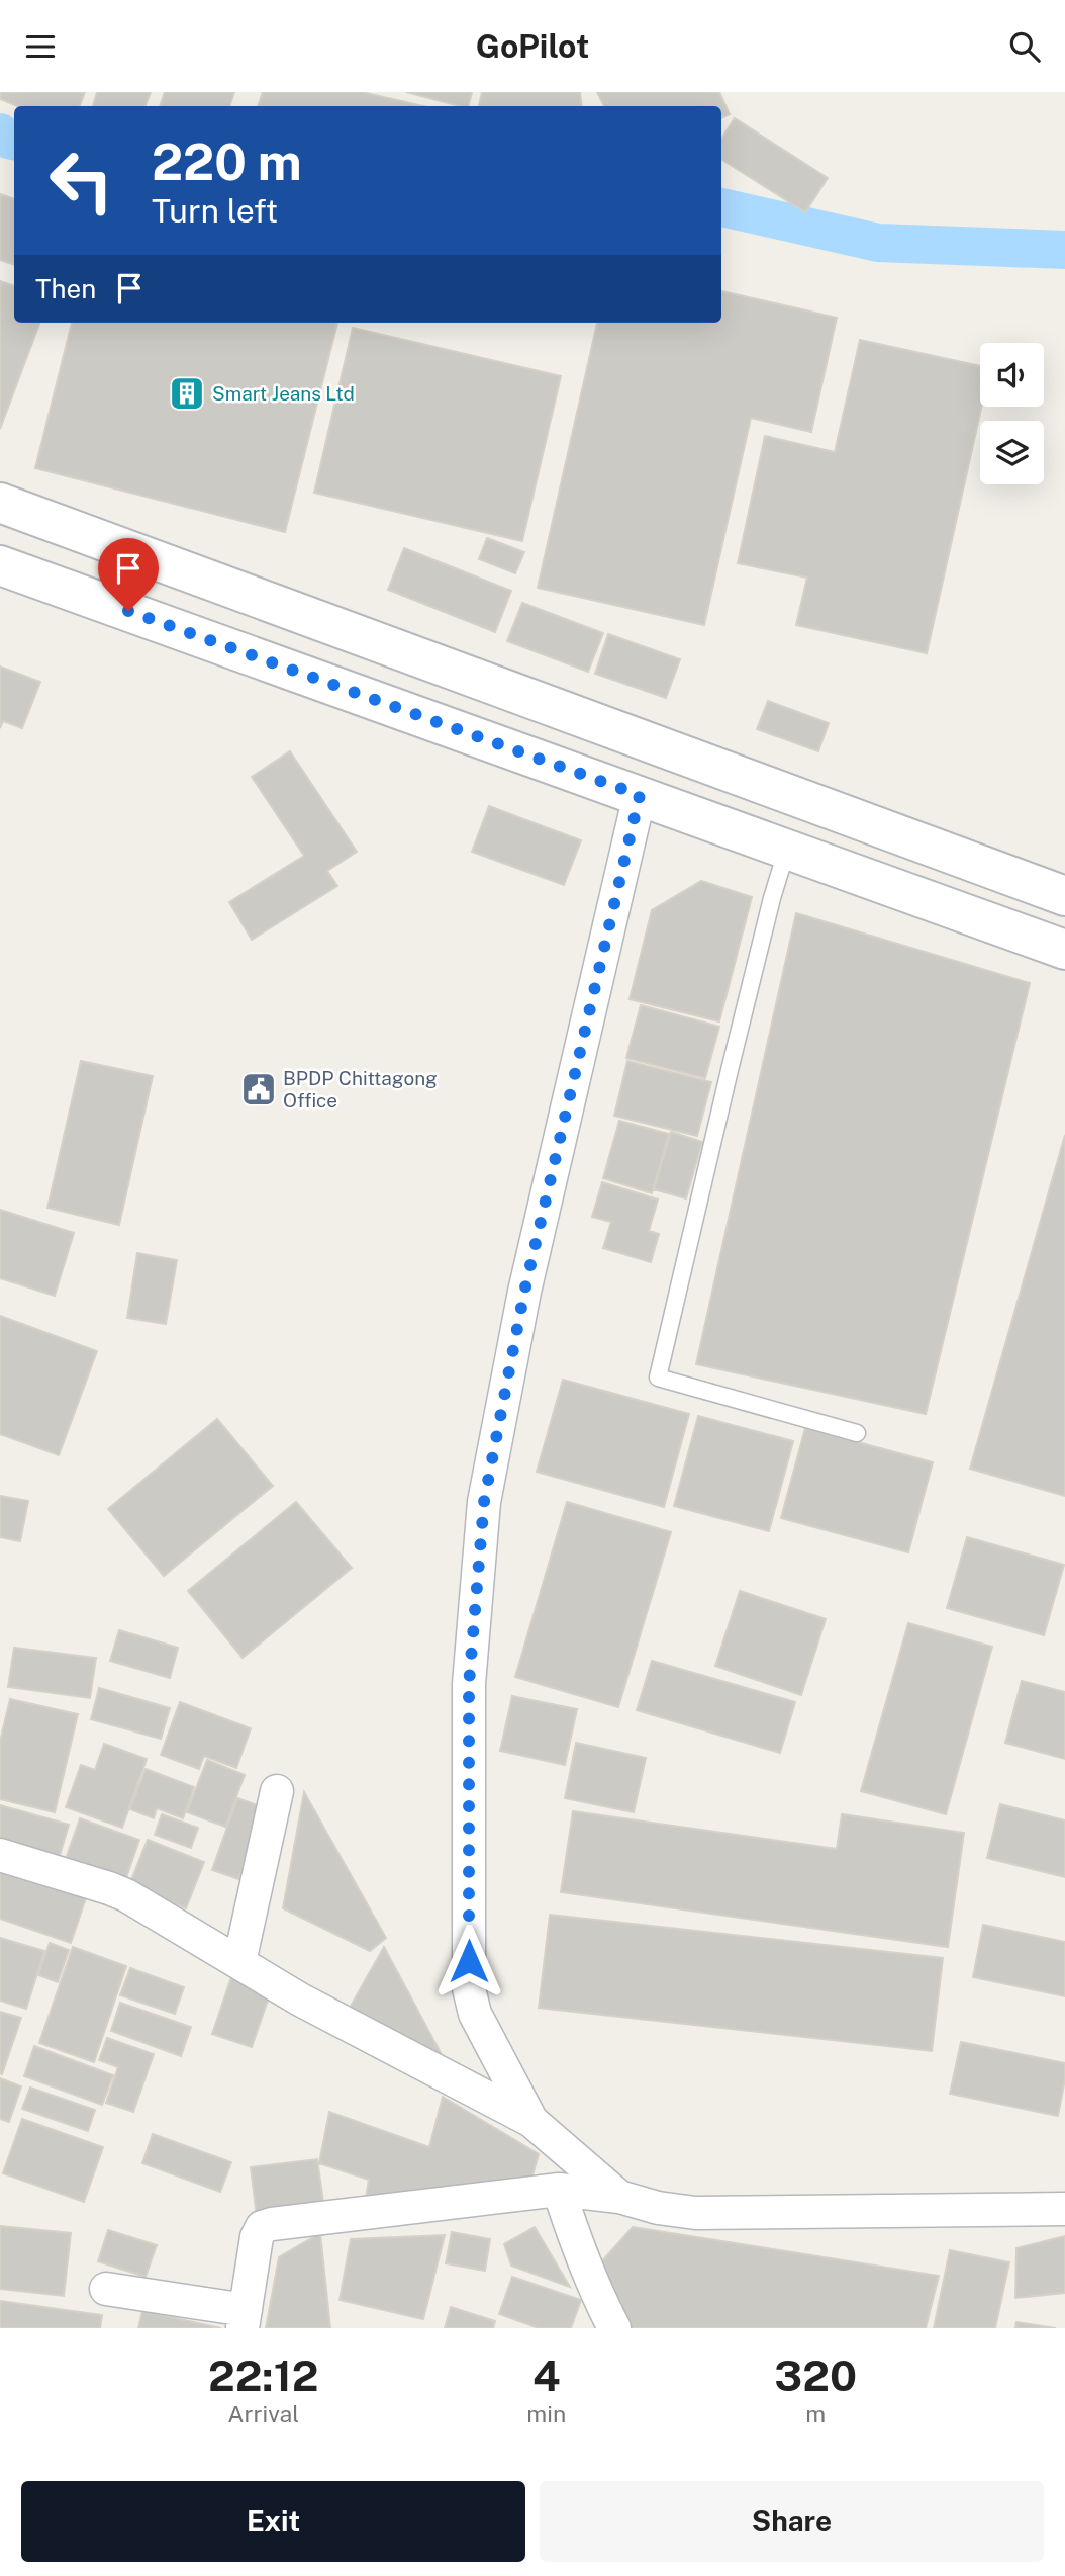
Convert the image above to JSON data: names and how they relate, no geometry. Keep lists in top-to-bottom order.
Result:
{
  "places": {
    "building": ["Smart Jeans Ltd"],
    "public building": ["BPDP Chittagong Office"]
  },
  "page": {
    "header": "GoPilot",
    "turn": ["220 m", "Turn left"],
    "then": "Then",
    "eta": [
      "22:12",
      "Arrival",
      "4",
      "min",
      "320",
      "m"
    ],
    "buttons": ["Exit", "Share"]
  }
}
